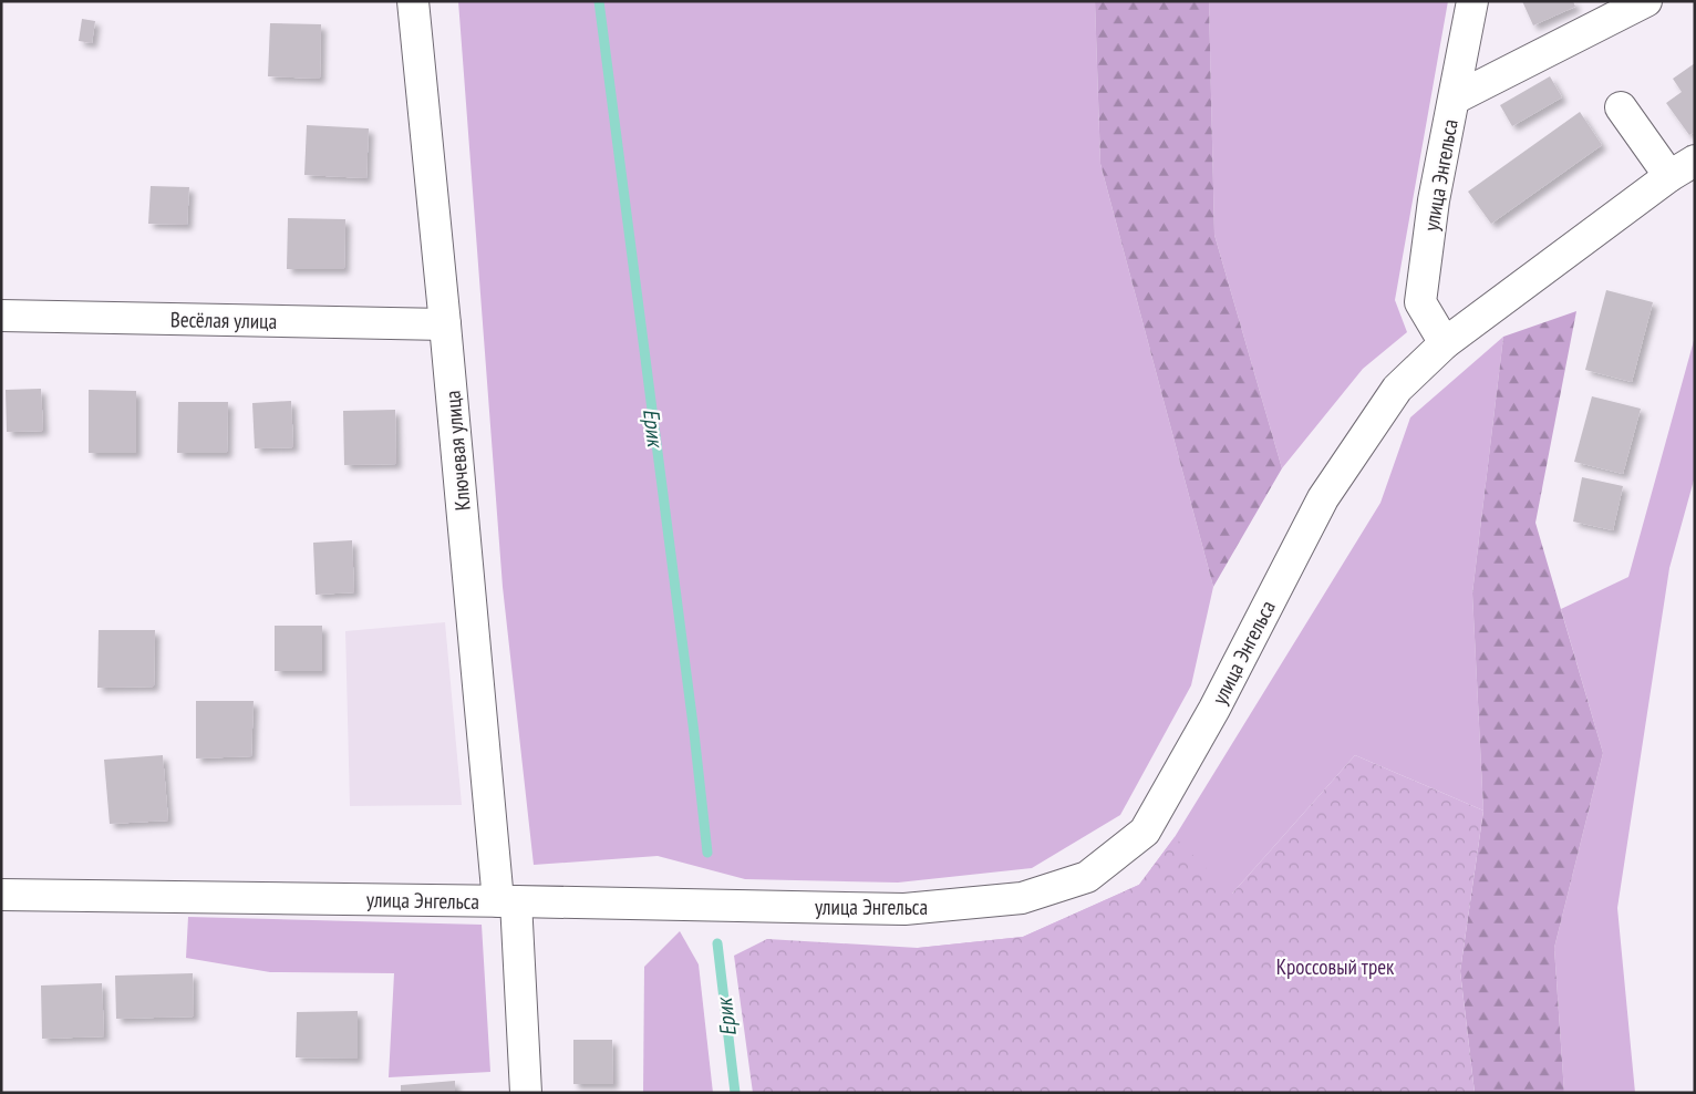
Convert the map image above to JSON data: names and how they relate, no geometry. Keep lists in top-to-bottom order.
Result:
{
  "streets": {
    "street": ["улица Энгельса", "Весёлая улица", "Ключевая улица"]
  },
  "crossings": [
    ["улица Энгельса", "Ключевая улица"],
    ["Весёлая улица", "Ключевая улица"]
  ],
  "water": ["Ерик"],
  "parks": ["Кроссовый трек"]
}
